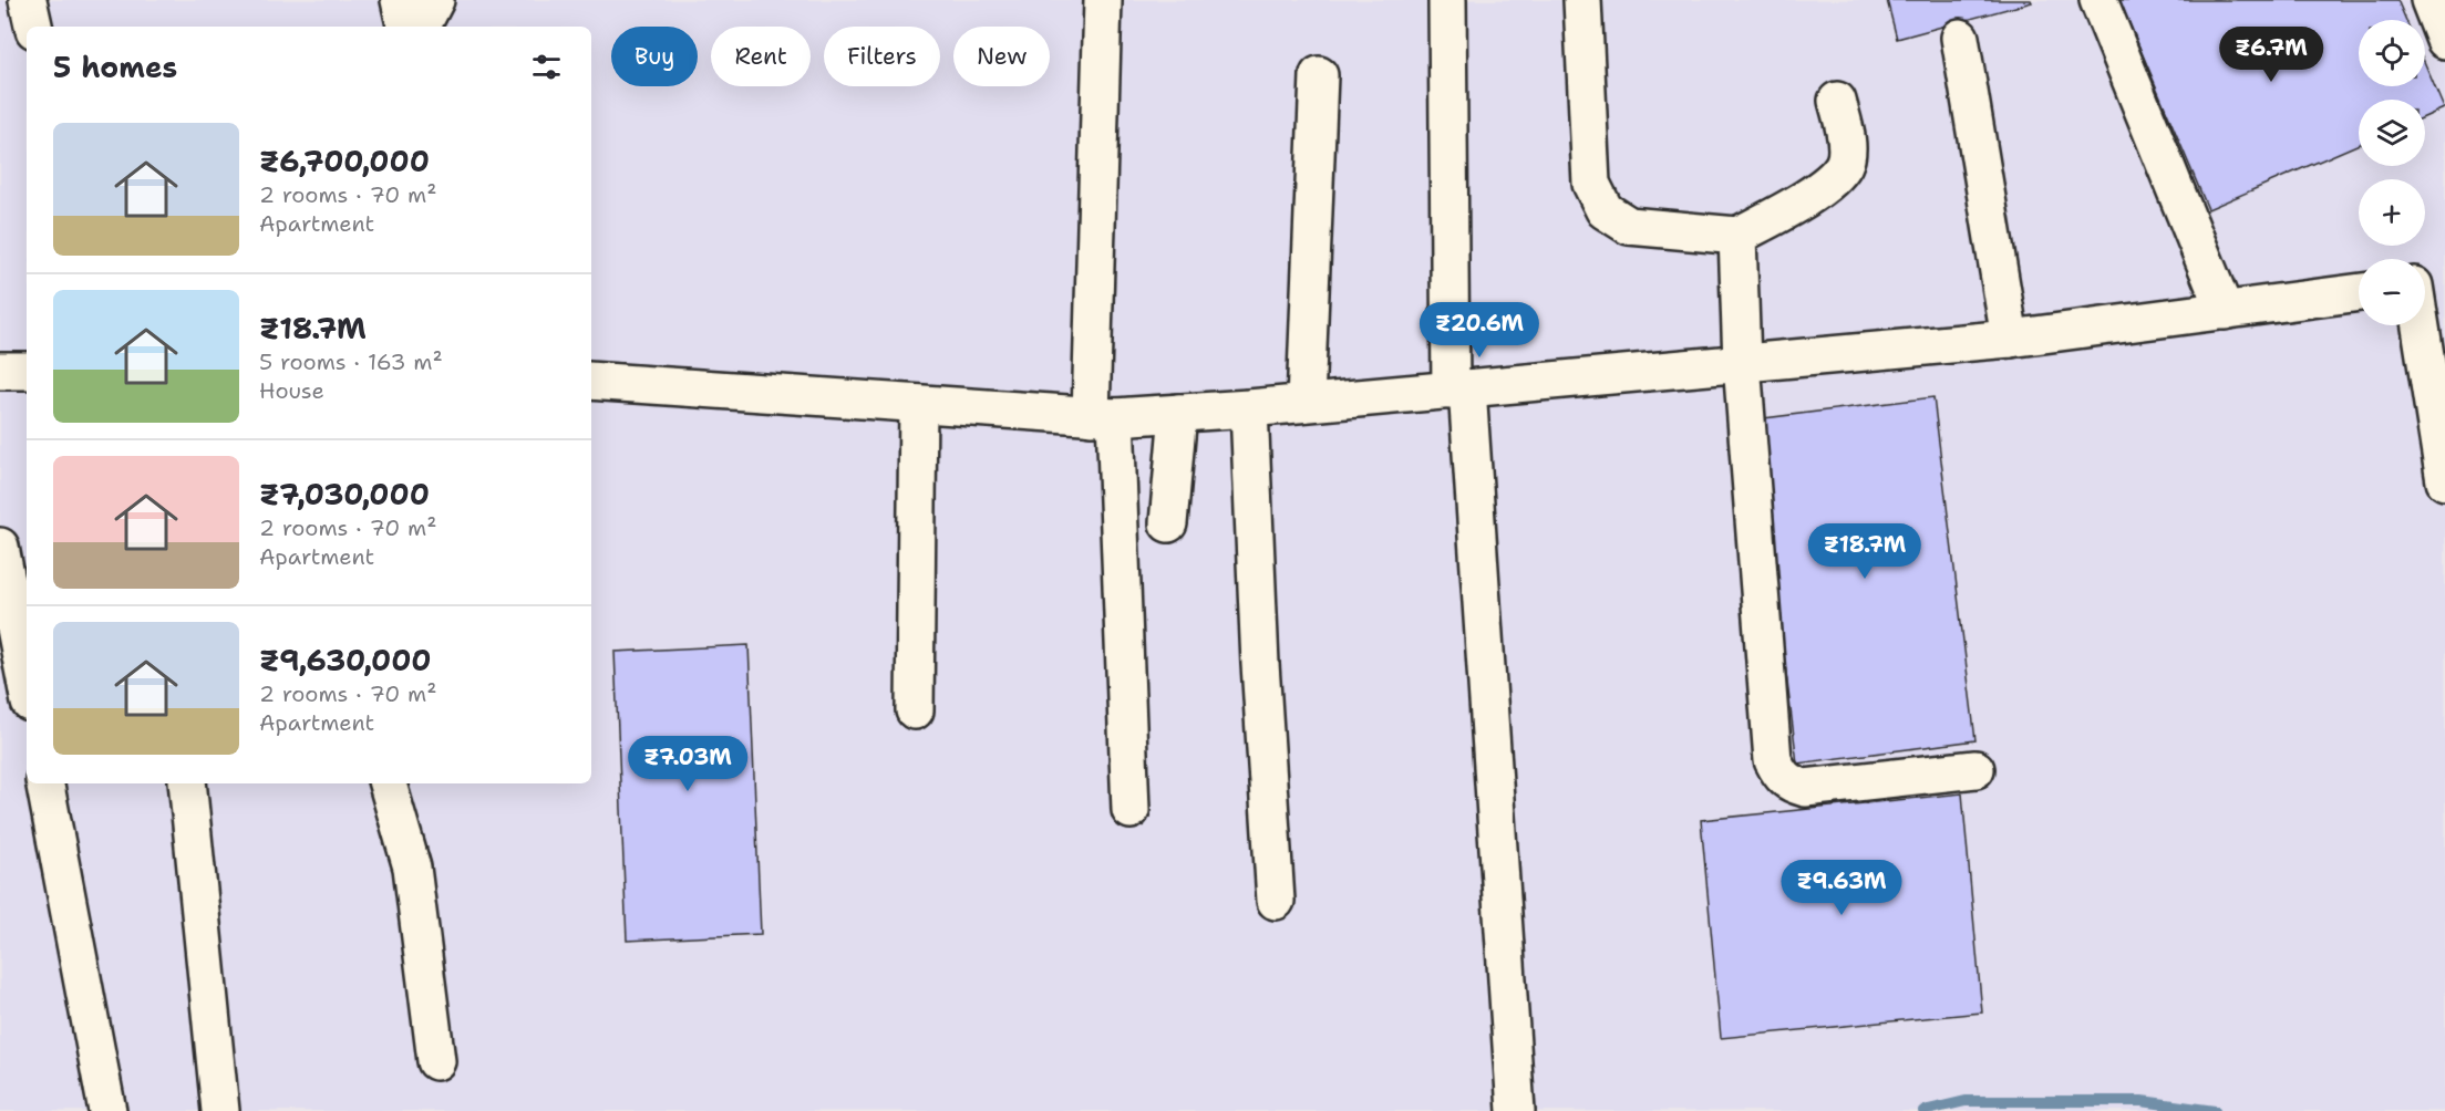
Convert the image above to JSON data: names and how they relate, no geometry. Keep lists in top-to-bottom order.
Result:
{
  "page": {
    "map_buttons": ["+", "−"],
    "price": [
      "₹6.7M",
      "₹20.6M",
      "₹18.7M",
      "₹7.03M",
      "₹9.63M"
    ],
    "chip": [
      "Buy",
      "Rent",
      "Filters",
      "New"
    ],
    "heading": "5 homes",
    "list": [
      {
        "name": "₹6,700,000",
        "note": "2 rooms · 70 m² · Apartment"
      },
      {
        "name": "₹18.7M",
        "note": "5 rooms · 163 m² · House"
      },
      {
        "name": "₹7,030,000",
        "note": "2 rooms · 70 m² · Apartment"
      },
      {
        "name": "₹9,630,000",
        "note": "2 rooms · 70 m² · Apartment"
      }
    ]
  }
}
